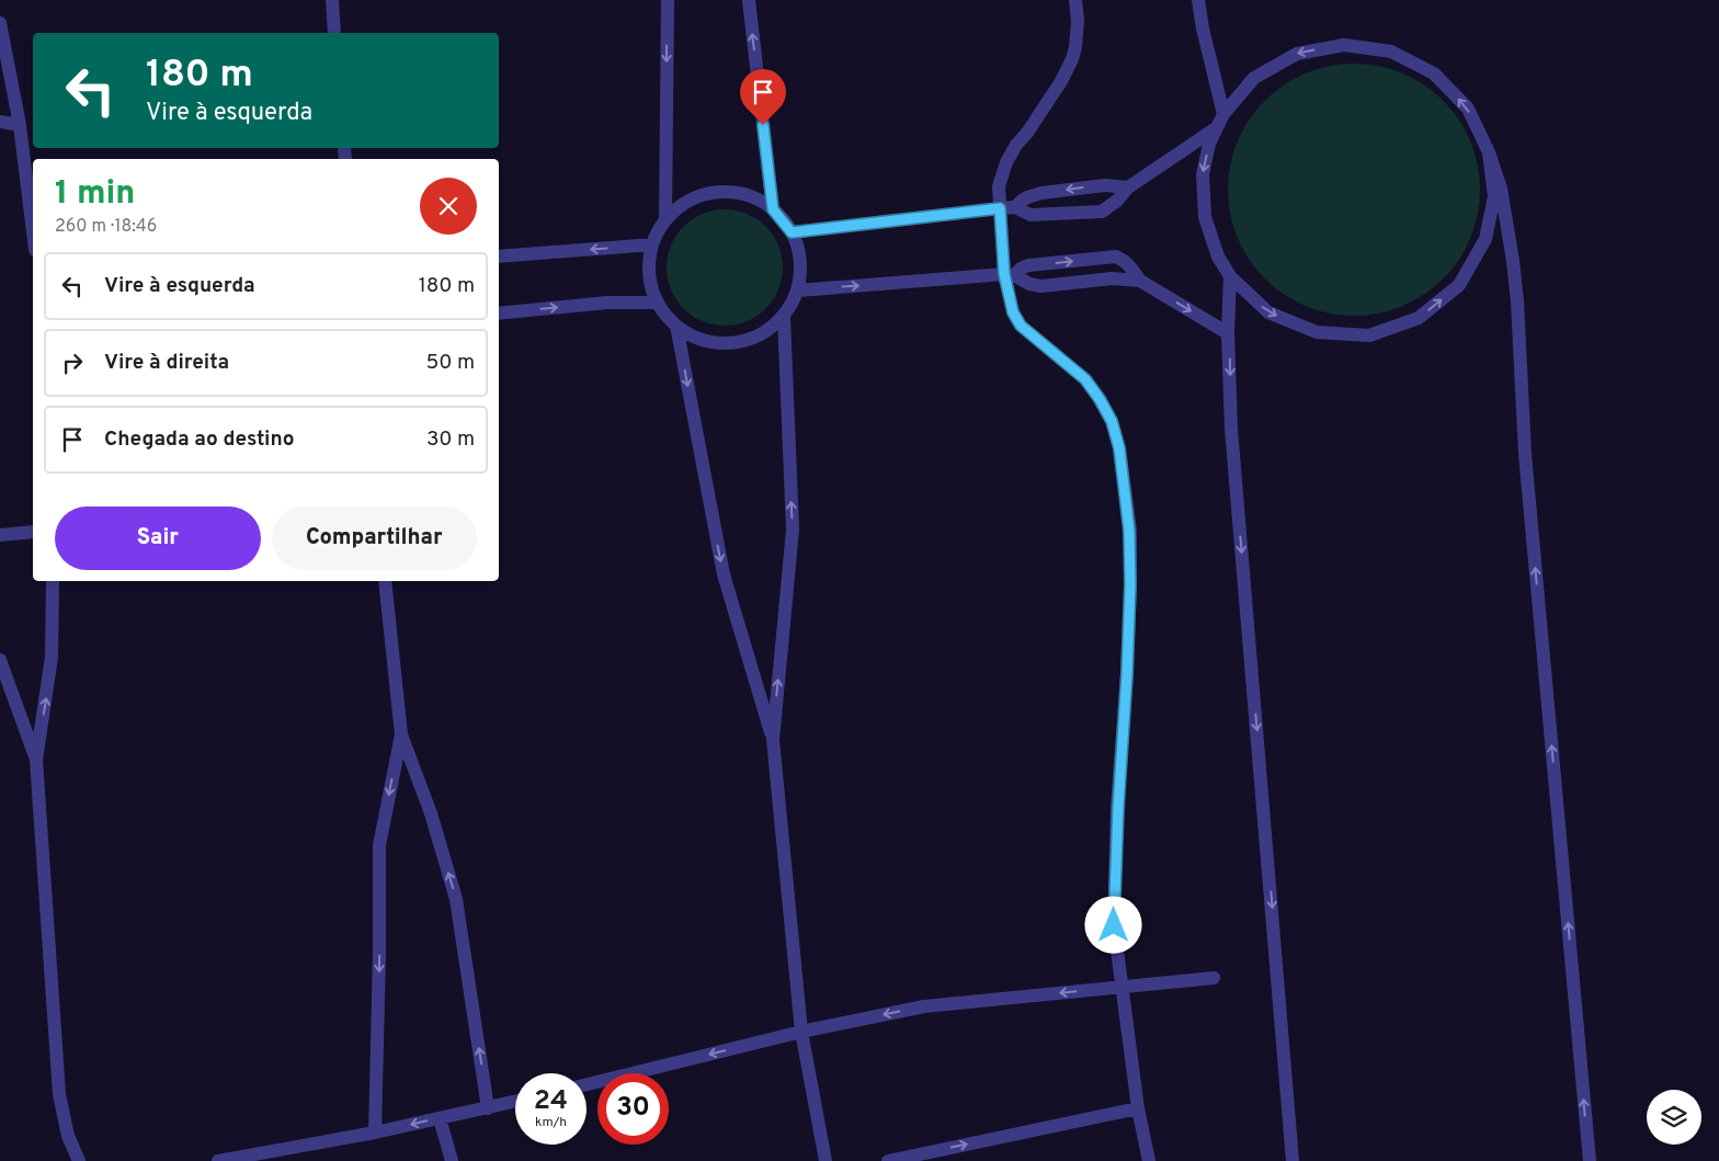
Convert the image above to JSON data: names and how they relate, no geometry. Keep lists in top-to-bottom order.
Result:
{
  "page": {
    "turn": ["180 m", "Vire à esquerda"],
    "heading": ["1 min", "260 m · 18:46"],
    "list": [
      {
        "name": "Vire à esquerda",
        "value": "180 m"
      },
      {
        "name": "Vire à direita",
        "value": "50 m"
      },
      {
        "name": "Chegada ao destino",
        "value": "30 m"
      }
    ],
    "buttons": ["Sair", "Compartilhar"],
    "speed": "24 km/h",
    "limit": "30"
  }
}
